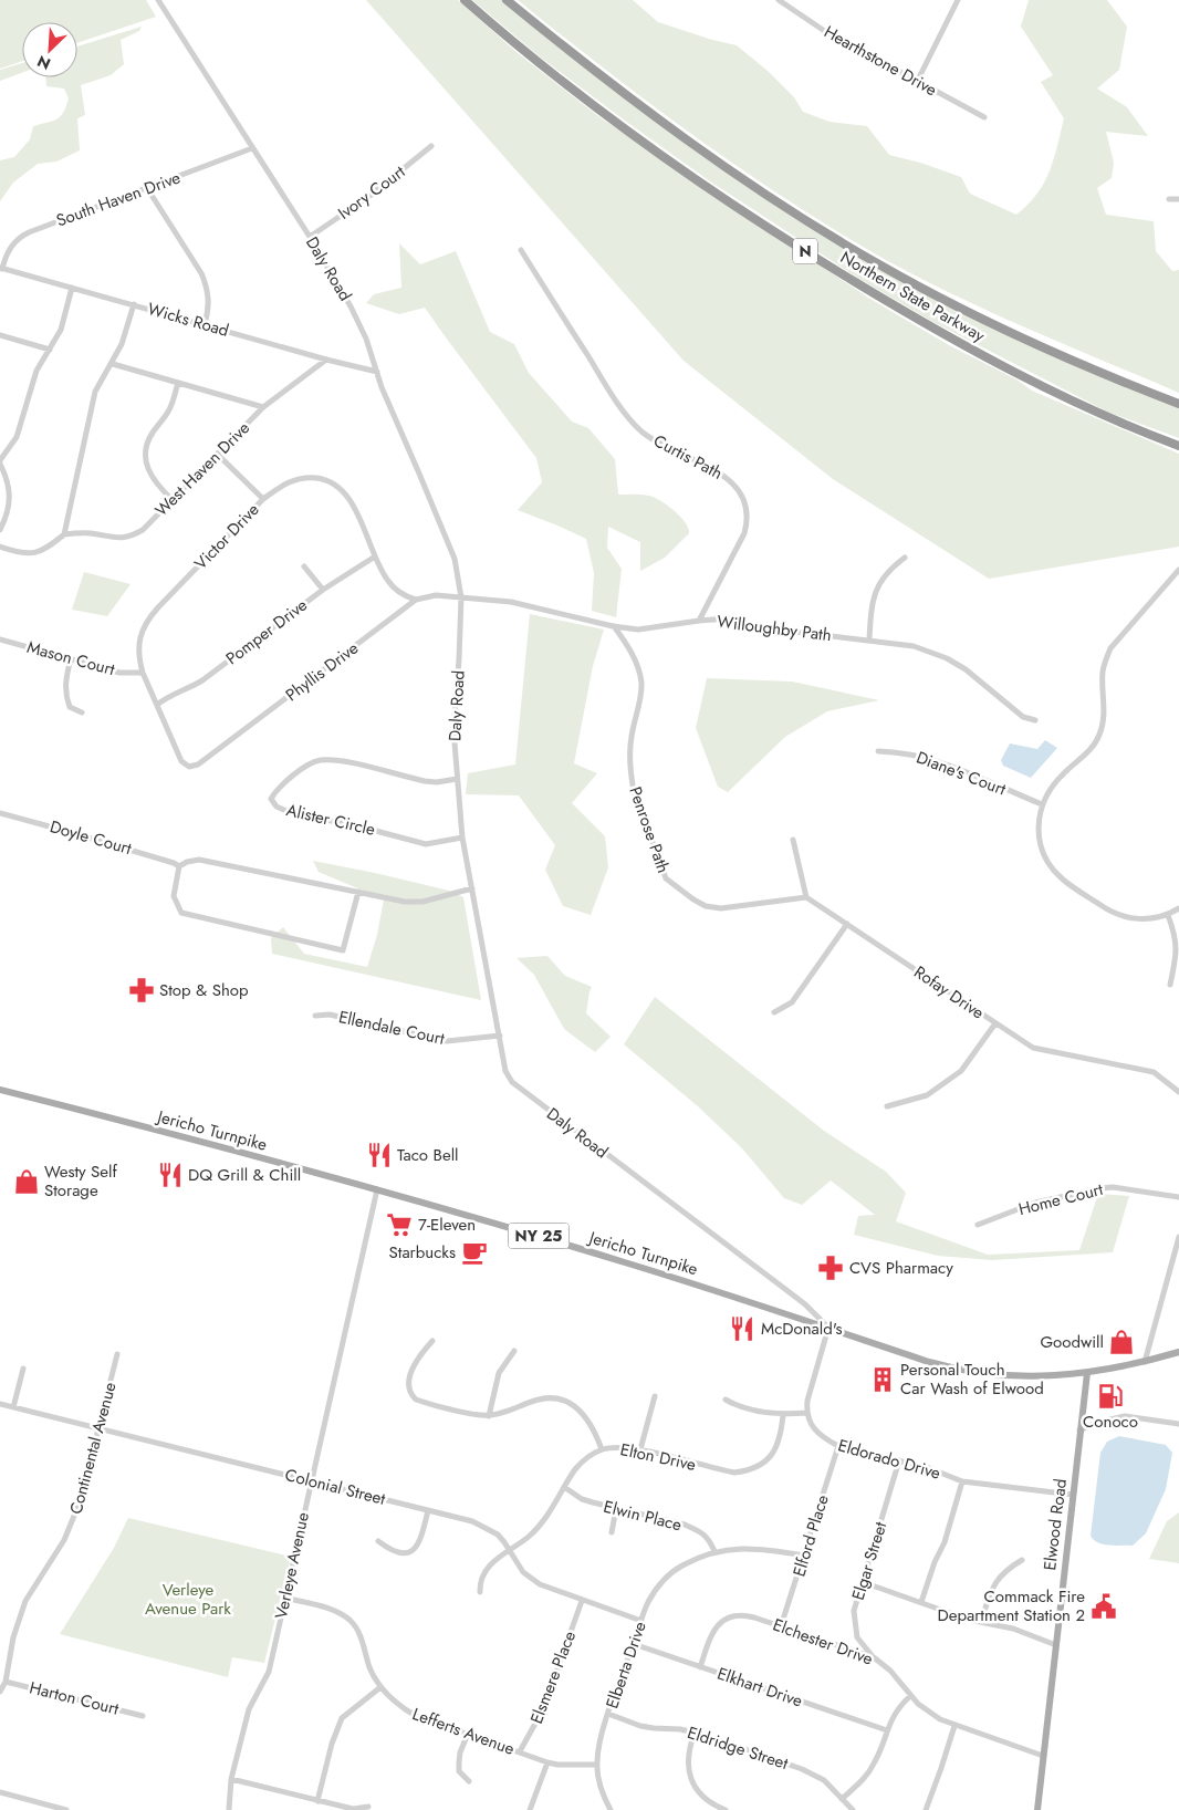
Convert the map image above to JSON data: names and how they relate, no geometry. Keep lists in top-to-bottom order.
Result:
{
  "streets": {
    "highway": ["N", "Northern State Parkway"],
    "main road": ["Jericho Turnpike", "NY 25", "Elwood Road"],
    "street": [
      "Hearthstone Drive",
      "Ivory Court",
      "South Haven Drive",
      "Daly Road",
      "Wicks Road",
      "Curtis Path",
      "West Haven Drive",
      "Victor Drive",
      "Willoughby Path",
      "Pomper Drive",
      "Mason Court",
      "Phyllis Drive",
      "Diane's Court",
      "Alister Circle",
      "Penrose Path",
      "Doyle Court",
      "Rofay Drive",
      "Ellendale Court",
      "Home Court",
      "Continental Avenue",
      "Elton Drive",
      "Eldorado Drive",
      "Colonial Street",
      "Elwin Place",
      "Elford Place",
      "Elgar Street",
      "Verleye Avenue",
      "Elchester Drive",
      "Elberta Drive",
      "Elsmere Place",
      "Elkhart Drive",
      "Harton Court",
      "Lefferts Avenue",
      "Eldridge Street"
    ]
  },
  "crossings": [
    ["Ivory Court", "Daly Road"],
    ["South Haven Drive", "Daly Road"],
    ["South Haven Drive", "Wicks Road"],
    ["Daly Road", "Wicks Road"],
    ["Daly Road", "Willoughby Path"],
    ["Daly Road", "Phyllis Drive"],
    ["Daly Road", "Alister Circle"],
    ["Daly Road", "Ellendale Court"],
    ["Daly Road", "Jericho Turnpike"],
    ["Wicks Road", "West Haven Drive"],
    ["Curtis Path", "Willoughby Path"],
    ["Victor Drive", "Pomper Drive"],
    ["Victor Drive", "Mason Court"],
    ["Victor Drive", "Phyllis Drive"],
    ["Willoughby Path", "Phyllis Drive"],
    ["Willoughby Path", "Penrose Path"],
    ["Penrose Path", "Rofay Drive"],
    ["Jericho Turnpike", "NY 25"],
    ["Jericho Turnpike", "Elwood Road"],
    ["Jericho Turnpike", "Verleye Avenue"],
    ["NY 25", "Elwood Road"],
    ["Continental Avenue", "Colonial Street"],
    ["Continental Avenue", "Harton Court"],
    ["Elton Drive", "Colonial Street"],
    ["Elton Drive", "Elwin Place"],
    ["Eldorado Drive", "Elwood Road"],
    ["Eldorado Drive", "Elford Place"],
    ["Eldorado Drive", "Elgar Street"],
    ["Colonial Street", "Verleye Avenue"],
    ["Colonial Street", "Elberta Drive"],
    ["Colonial Street", "Elsmere Place"],
    ["Elwin Place", "Elberta Drive"],
    ["Elwood Road", "Elchester Drive"],
    ["Elford Place", "Elchester Drive"],
    ["Elgar Street", "Elchester Drive"],
    ["Verleye Avenue", "Lefferts Avenue"],
    ["Elchester Drive", "Elkhart Drive"],
    ["Elberta Drive", "Elkhart Drive"],
    ["Elberta Drive", "Lefferts Avenue"],
    ["Elberta Drive", "Eldridge Street"],
    ["Elsmere Place", "Lefferts Avenue"]
  ],
  "parks": ["Verleye Avenue Park"],
  "places": {
    "pharmacy": ["Stop & Shop", "CVS Pharmacy"],
    "restaurant": ["Taco Bell", "DQ Grill & Chill", "McDonald's"],
    "shop": ["Westy Self Storage", "Goodwill"],
    "supermarket": ["7-Eleven"],
    "cafe": ["Starbucks"],
    "building": ["Personal Touch Car Wash of Elwood"],
    "fuel station": ["Conoco"],
    "public building": ["Commack Fire Department Station 2"]
  },
  "north": "bottom left"
}
